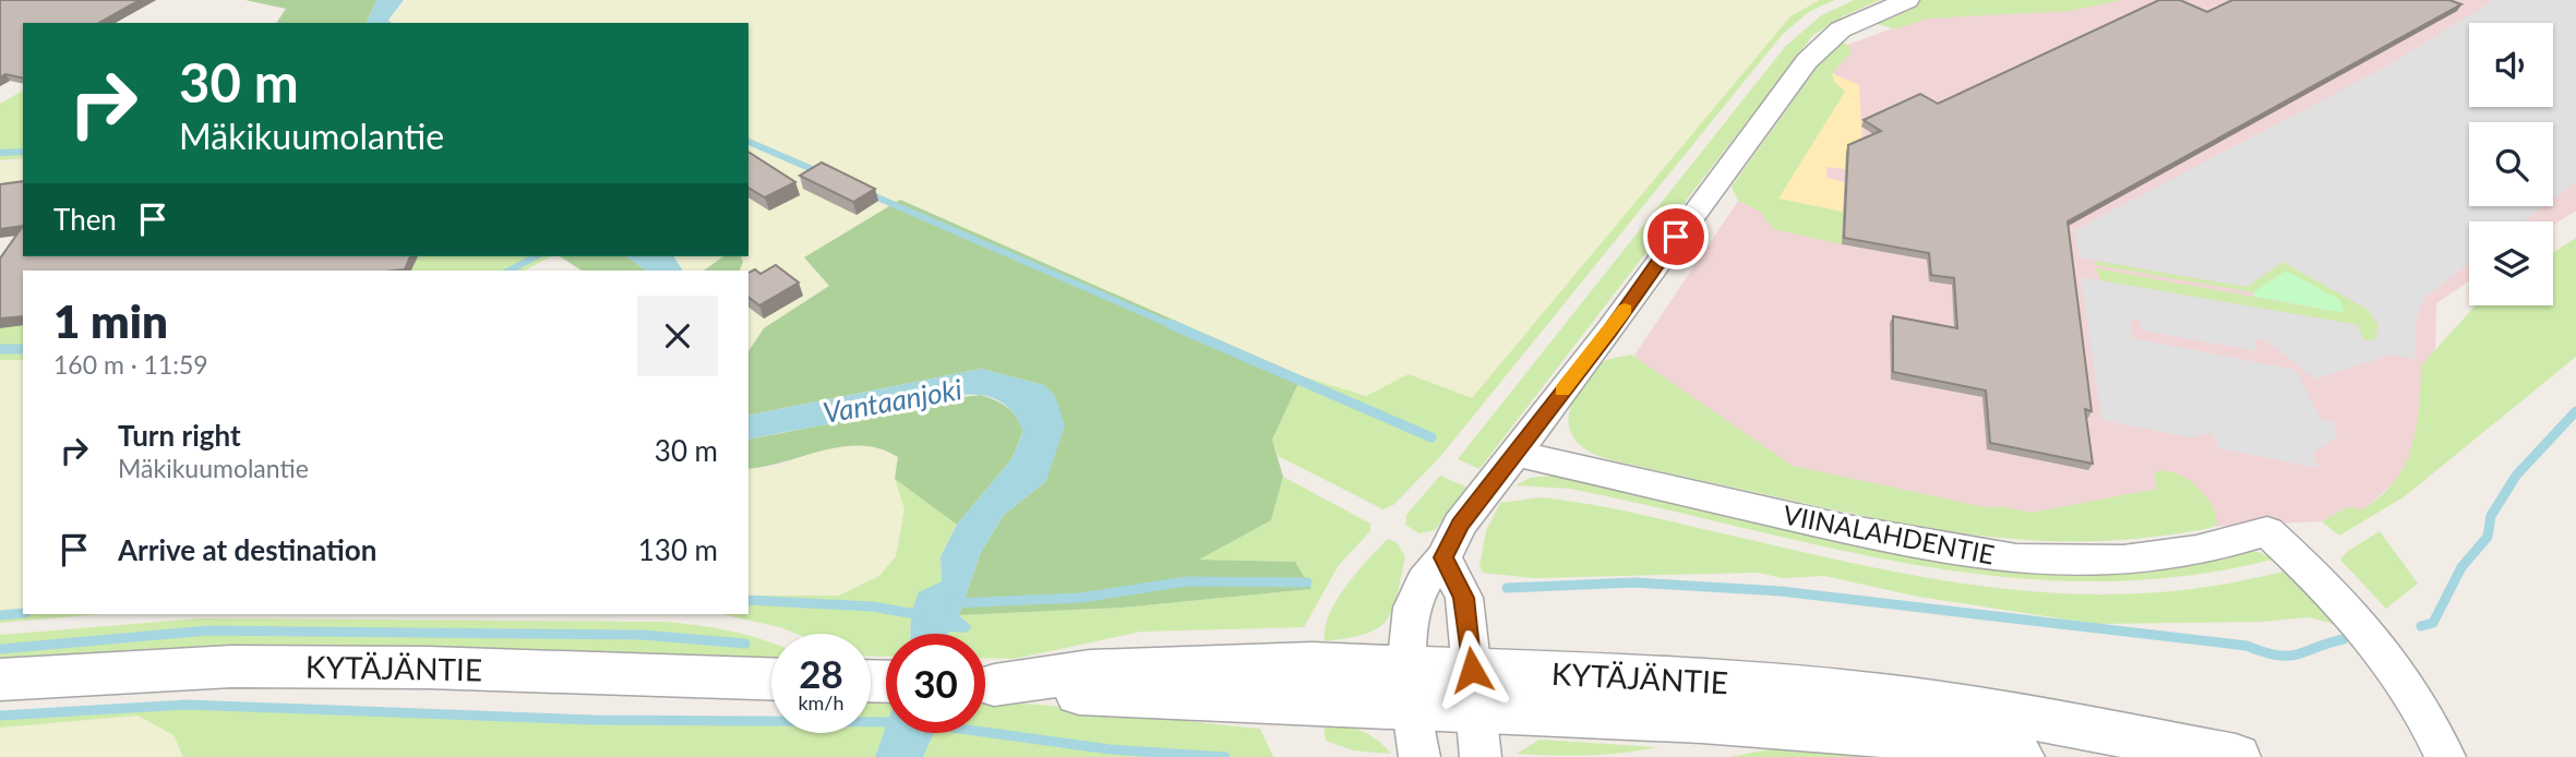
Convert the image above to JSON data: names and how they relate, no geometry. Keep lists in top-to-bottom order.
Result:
{
  "streets": {
    "street": ["VIINALAHDENTIE", "KYTÄJÄNTIE"]
  },
  "water": ["Vantaanjoki"],
  "page": {
    "turn": ["30 m", "Mäkikuumolantie"],
    "then": "Then",
    "heading": ["1 min", "160 m · 11:59"],
    "list": [
      {
        "name": "Turn right",
        "note": "Mäkikuumolantie",
        "value": "30 m"
      },
      {
        "name": "Arrive at destination",
        "value": "130 m"
      }
    ],
    "speed": "28 km/h",
    "limit": "30"
  }
}
